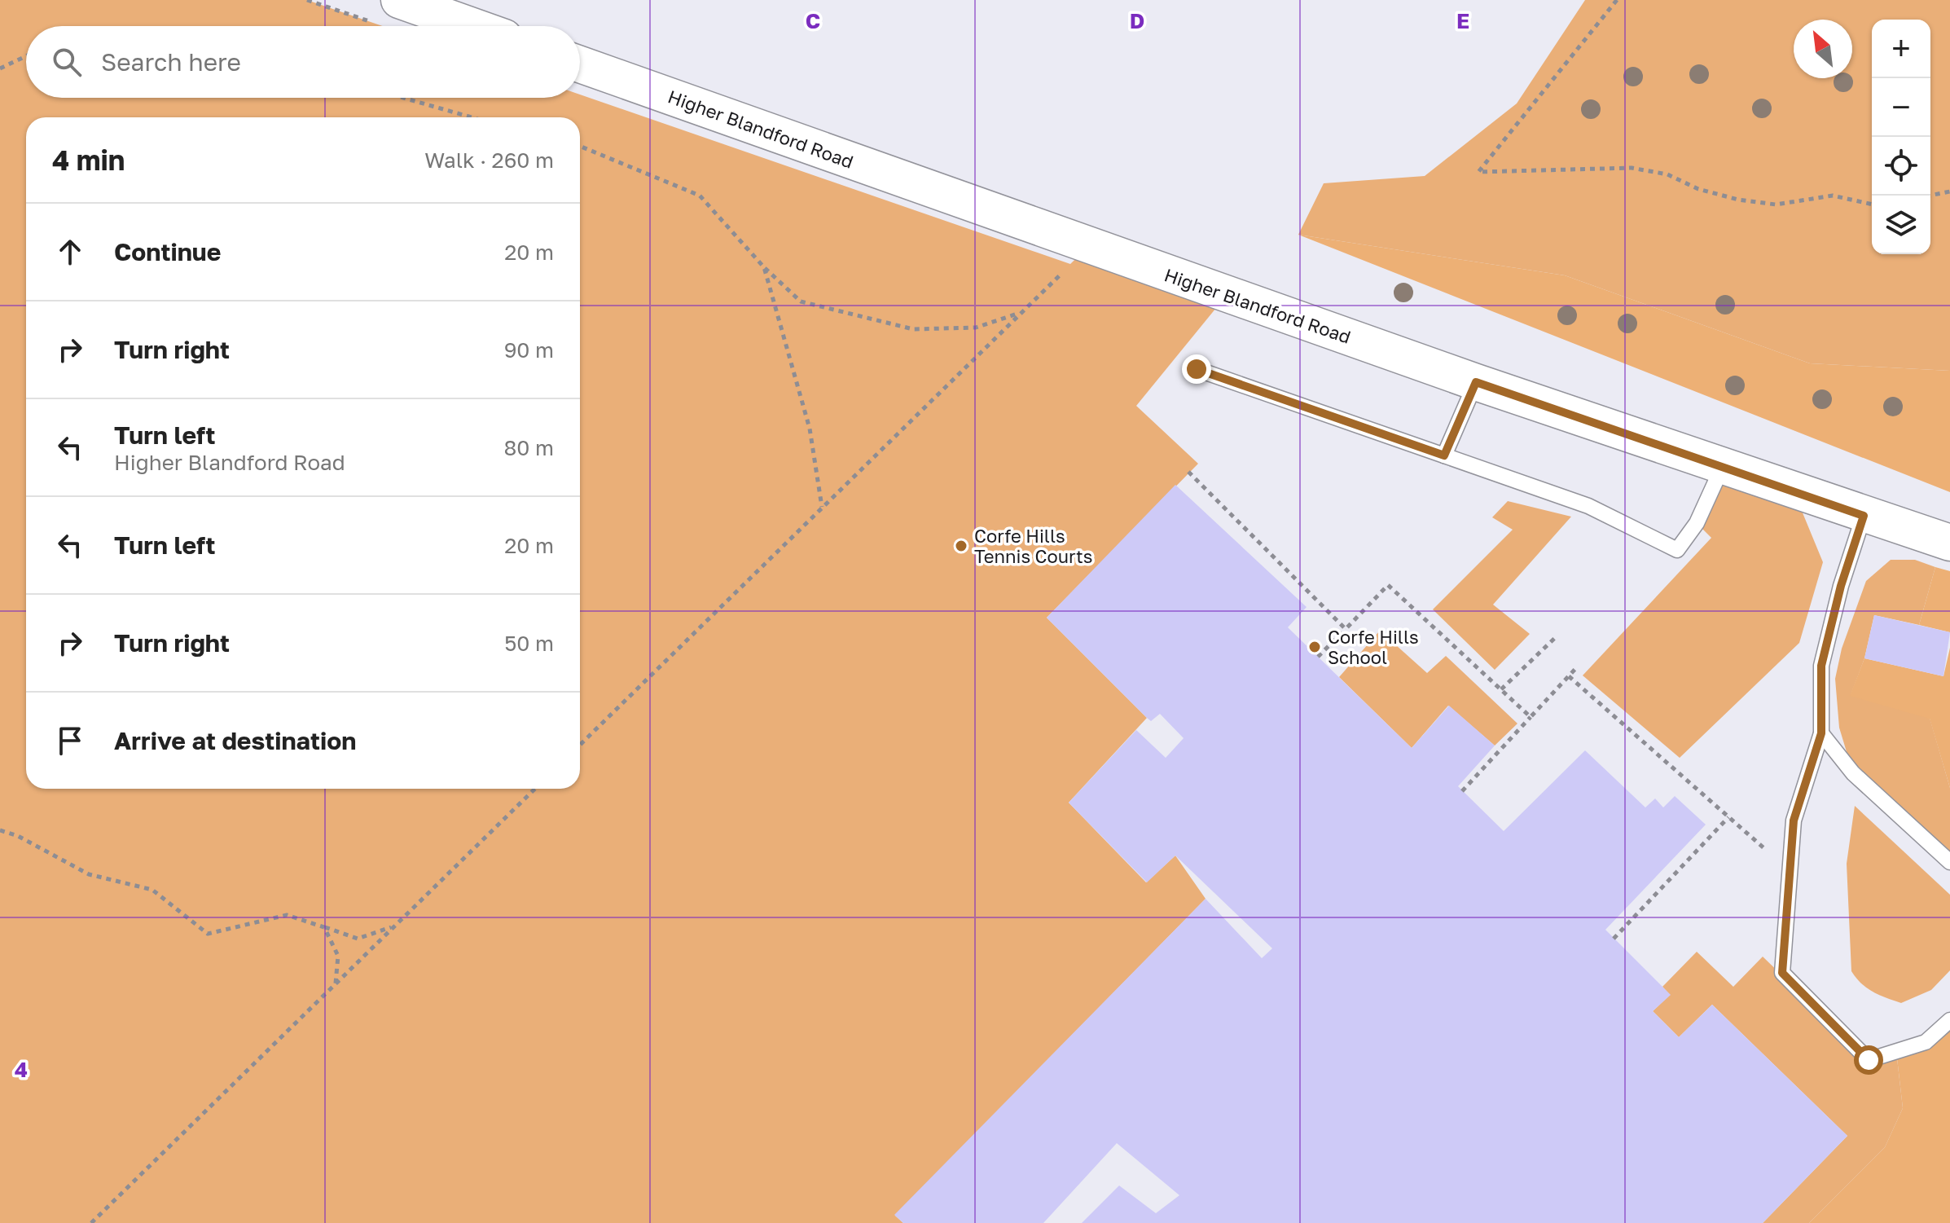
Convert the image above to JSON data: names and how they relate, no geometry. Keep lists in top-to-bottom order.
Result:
{
  "streets": {
    "main road": ["Higher Blandford Road"]
  },
  "places": ["Corfe Hills Tennis Courts", "Corfe Hills School"],
  "north": "top left",
  "page": {
    "map_buttons": ["+", "−"],
    "search": "Search here",
    "heading": ["4 min", "Walk · 260 m"],
    "list": [
      ["Continue", "20 m"],
      ["Turn right", "90 m"],
      ["Turn left", "Higher Blandford Road", "80 m"],
      ["Turn left", "20 m"],
      ["Turn right", "50 m"],
      "Arrive at destination"
    ]
  },
  "grid": {
    "columns": ["C", "D", "E"],
    "rows": ["4"]
  }
}
